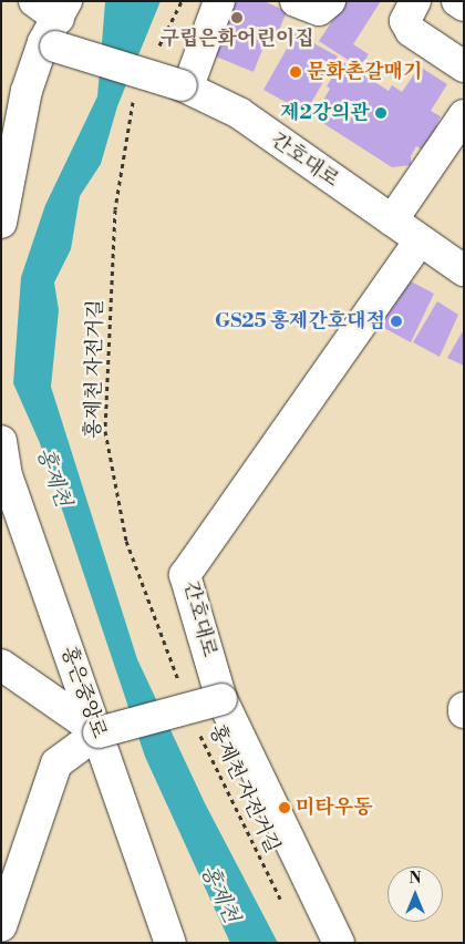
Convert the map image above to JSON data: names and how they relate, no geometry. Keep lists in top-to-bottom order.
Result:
{
  "streets": {
    "street": ["간호대로", "홍은중앙로"],
    "path": ["홍제천 자전거길"]
  },
  "water": ["홍제천"],
  "places": [
    "구립은화어린이집",
    "문화촌갈매기",
    "제2강의관",
    "GS25 홍제간호대점",
    "미타우동"
  ],
  "north": "top"
}
